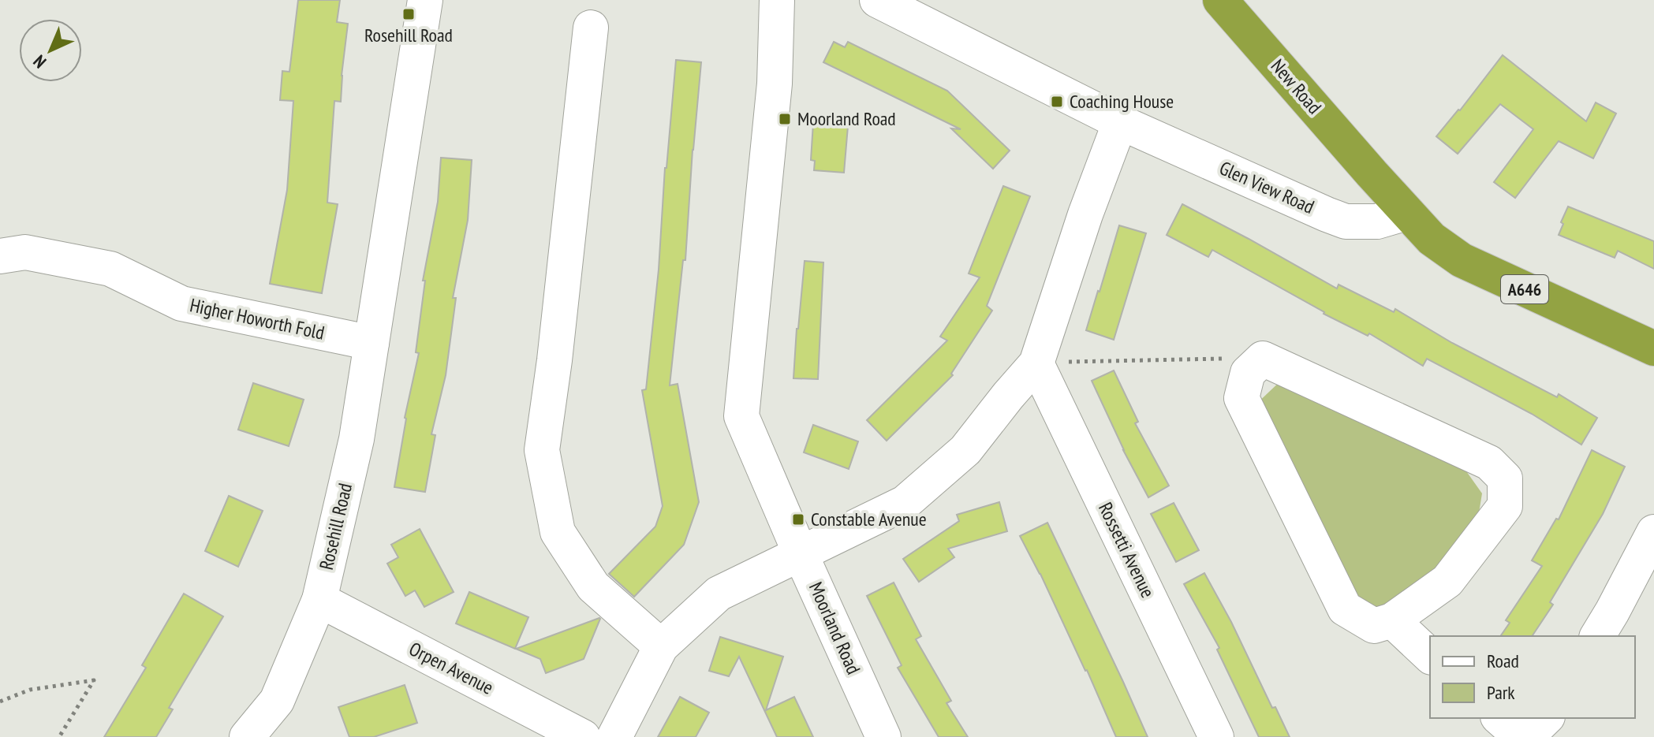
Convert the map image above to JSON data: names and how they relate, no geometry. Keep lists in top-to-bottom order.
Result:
{
  "streets": {
    "highway": ["New Road", "A646"],
    "street": [
      "Glen View Road",
      "Higher Howorth Fold",
      "Rosehill Road",
      "Rossetti Avenue",
      "Moorland Road",
      "Orpen Avenue"
    ]
  },
  "crossings": [
    ["New Road", "Glen View Road"],
    ["New Road", "A646"],
    ["Glen View Road", "A646"],
    ["Higher Howorth Fold", "Rosehill Road"],
    ["Rosehill Road", "Orpen Avenue"]
  ],
  "places": {
    "transit": [
      "Rosehill Road",
      "Coaching House",
      "Moorland Road",
      "Constable Avenue"
    ]
  },
  "legend": ["Road", "Park"],
  "north": "bottom left"
}
